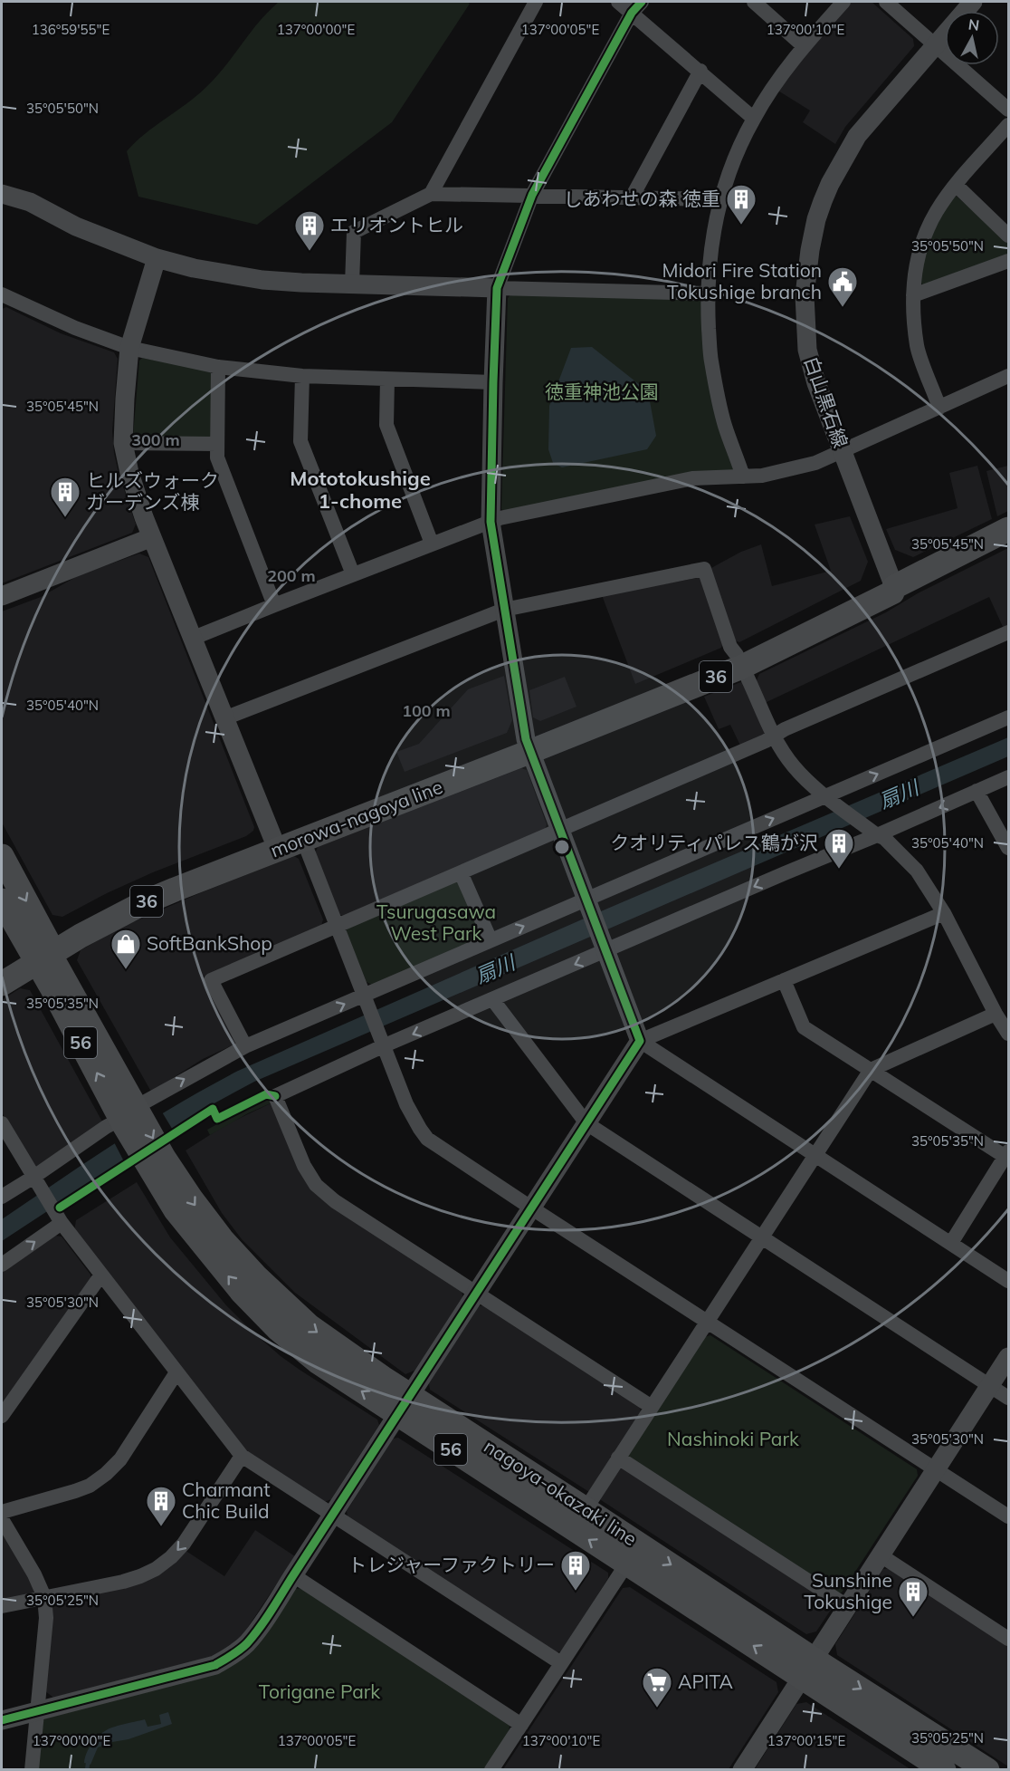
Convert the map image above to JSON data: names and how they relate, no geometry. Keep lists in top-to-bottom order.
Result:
{
  "streets": {
    "main road": [
      "36",
      "morowa-nagoya line",
      "56",
      "nagoya-okazaki line"
    ],
    "street": ["白山黒石線"]
  },
  "crossings": [
    ["白山黒石線", "morowa-nagoya line"],
    ["morowa-nagoya line", "nagoya-okazaki line"]
  ],
  "districts": ["Mototokushige 1-chome"],
  "water": ["扇川"],
  "parks": [
    "徳重神池公園",
    "Tsurugasawa West Park",
    "Nashinoki Park",
    "Torigane Park"
  ],
  "places": {
    "building": [
      "しあわせの森 徳重",
      "エリオントヒル",
      "ヒルズウォーク ガーデンズ棟",
      "クオリティパレス鶴が沢",
      "Charmant Chic Build",
      "トレジャーファクトリー",
      "Sunshine Tokushige"
    ],
    "public building": ["Midori Fire Station Tokushige branch"],
    "shop": ["SoftBankShop"],
    "supermarket": ["APITA"]
  },
  "north": "top",
  "coordinates": [
    "136°59'55\"E",
    "137°00'00\"E",
    "137°00'05\"E",
    "137°00'10\"E",
    "35°05'50\"N",
    "35°05'45\"N",
    "35°05'40\"N",
    "35°05'35\"N",
    "35°05'30\"N",
    "35°05'25\"N",
    "137°00'15\"E"
  ],
  "rings": ["300 m", "200 m", "100 m"]
}
